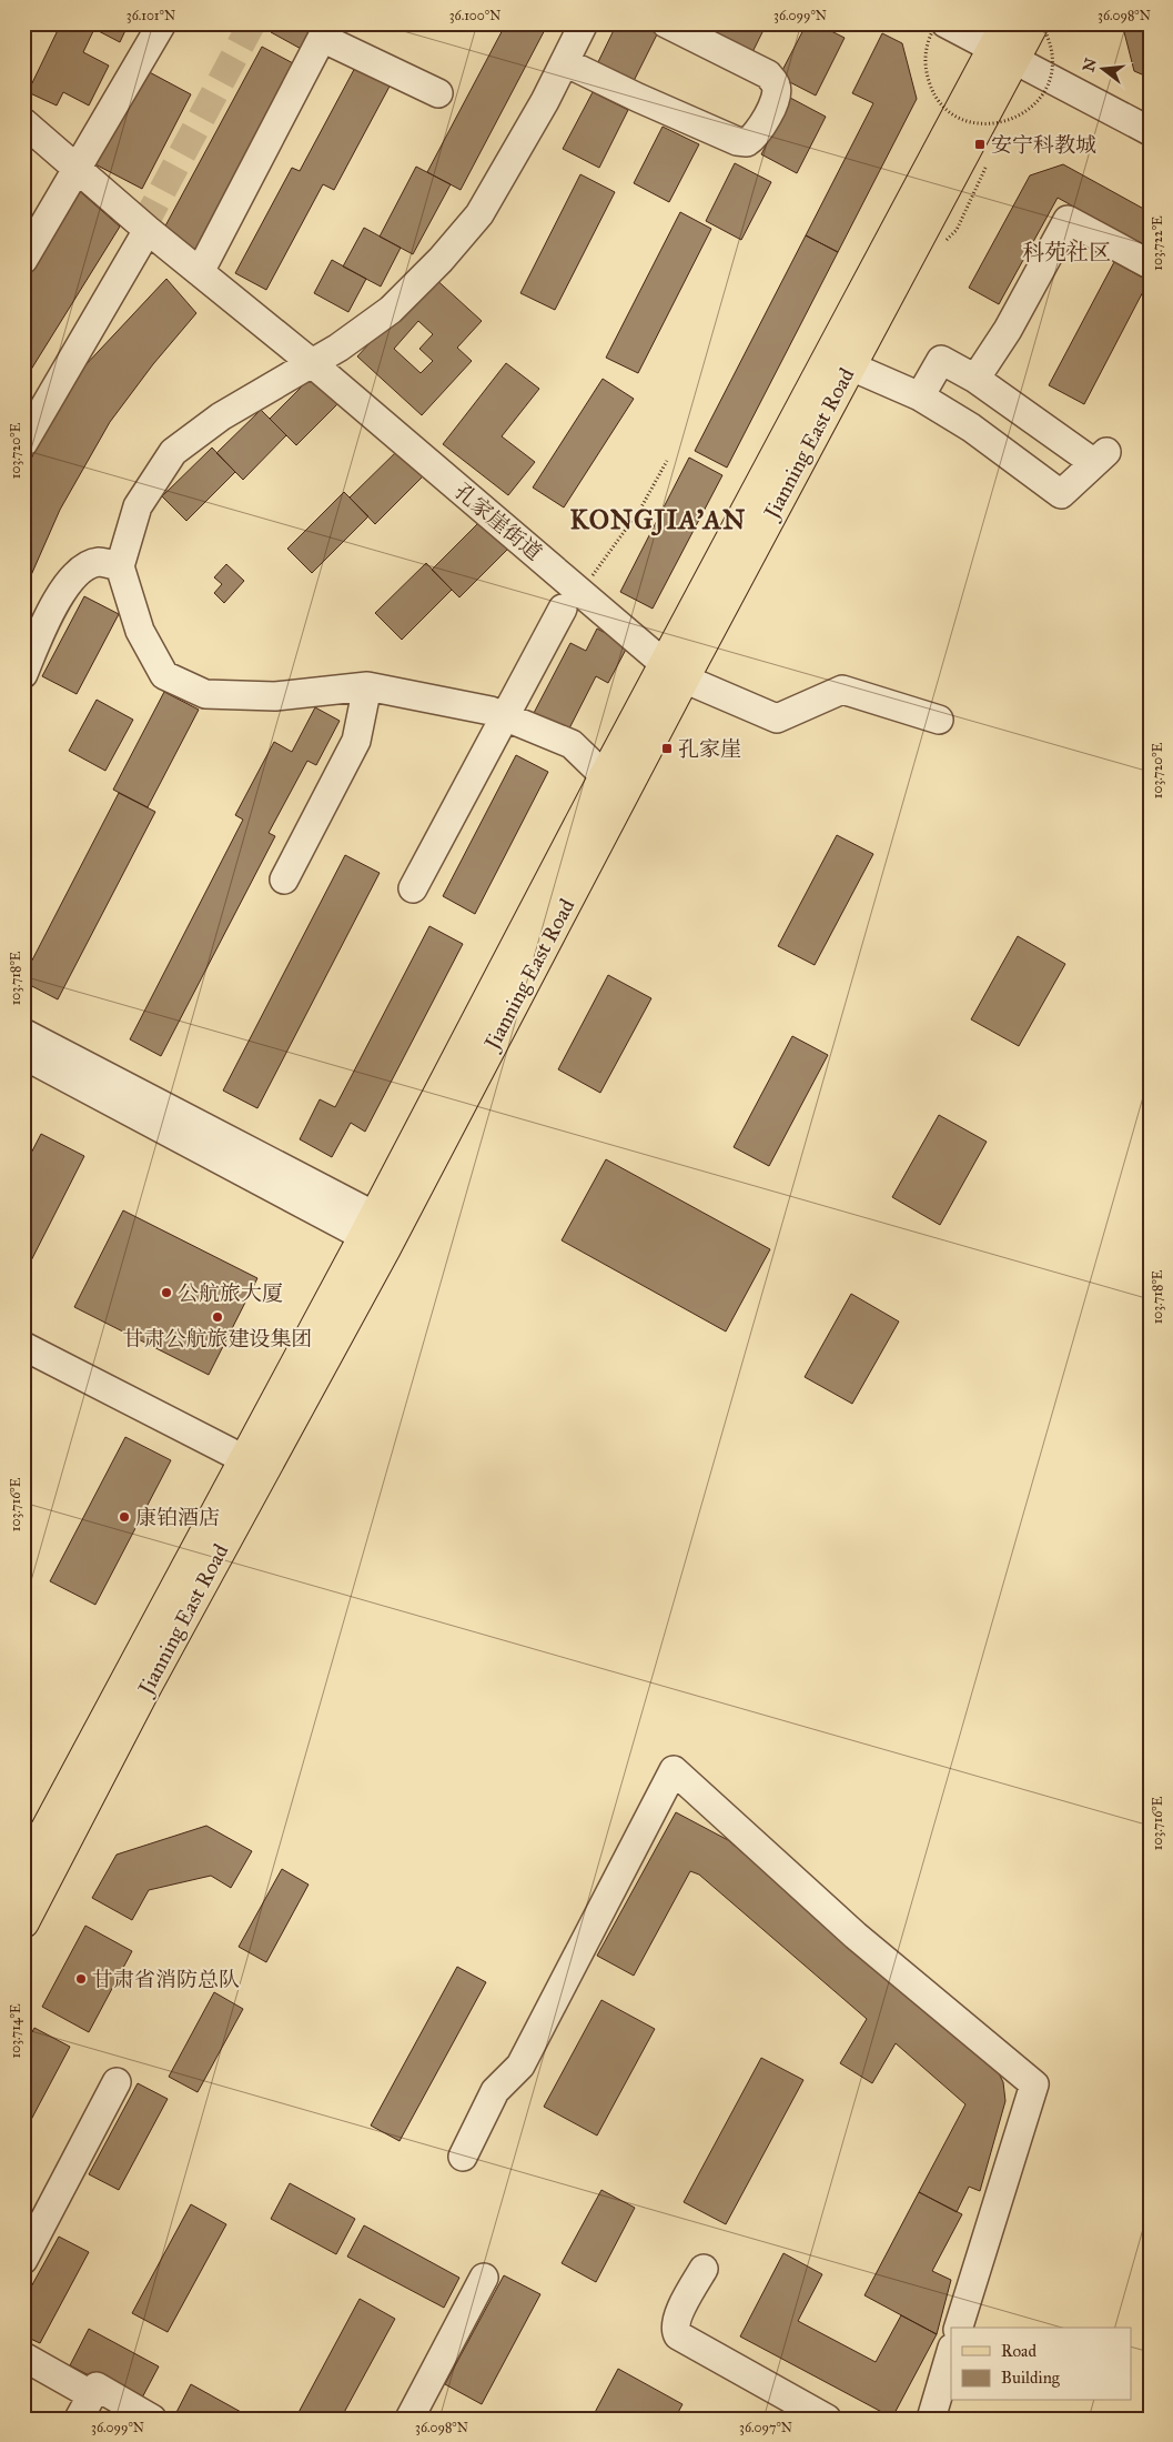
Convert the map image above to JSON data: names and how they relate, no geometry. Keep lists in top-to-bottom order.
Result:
{
  "streets": {
    "main road": ["Jianning East Road"],
    "street": ["孔家崖街道"]
  },
  "crossings": [
    ["Jianning East Road", "孔家崖街道"]
  ],
  "districts": ["科苑社区", "KONGJIA'AN"],
  "places": {
    "transit": ["安宁科教城", "孔家崖"],
    "other": [
      "公航旅大厦",
      "甘肃公航旅建设集团",
      "康铂酒店",
      "甘肃省消防总队"
    ]
  },
  "legend": ["Road", "Building"],
  "north": "left",
  "coordinates": [
    "36.101°N",
    "36.100°N",
    "36.099°N",
    "36.098°N",
    "103.722°E",
    "103.720°E",
    "103.718°E",
    "103.716°E",
    "103.714°E",
    "36.097°N"
  ]
}
